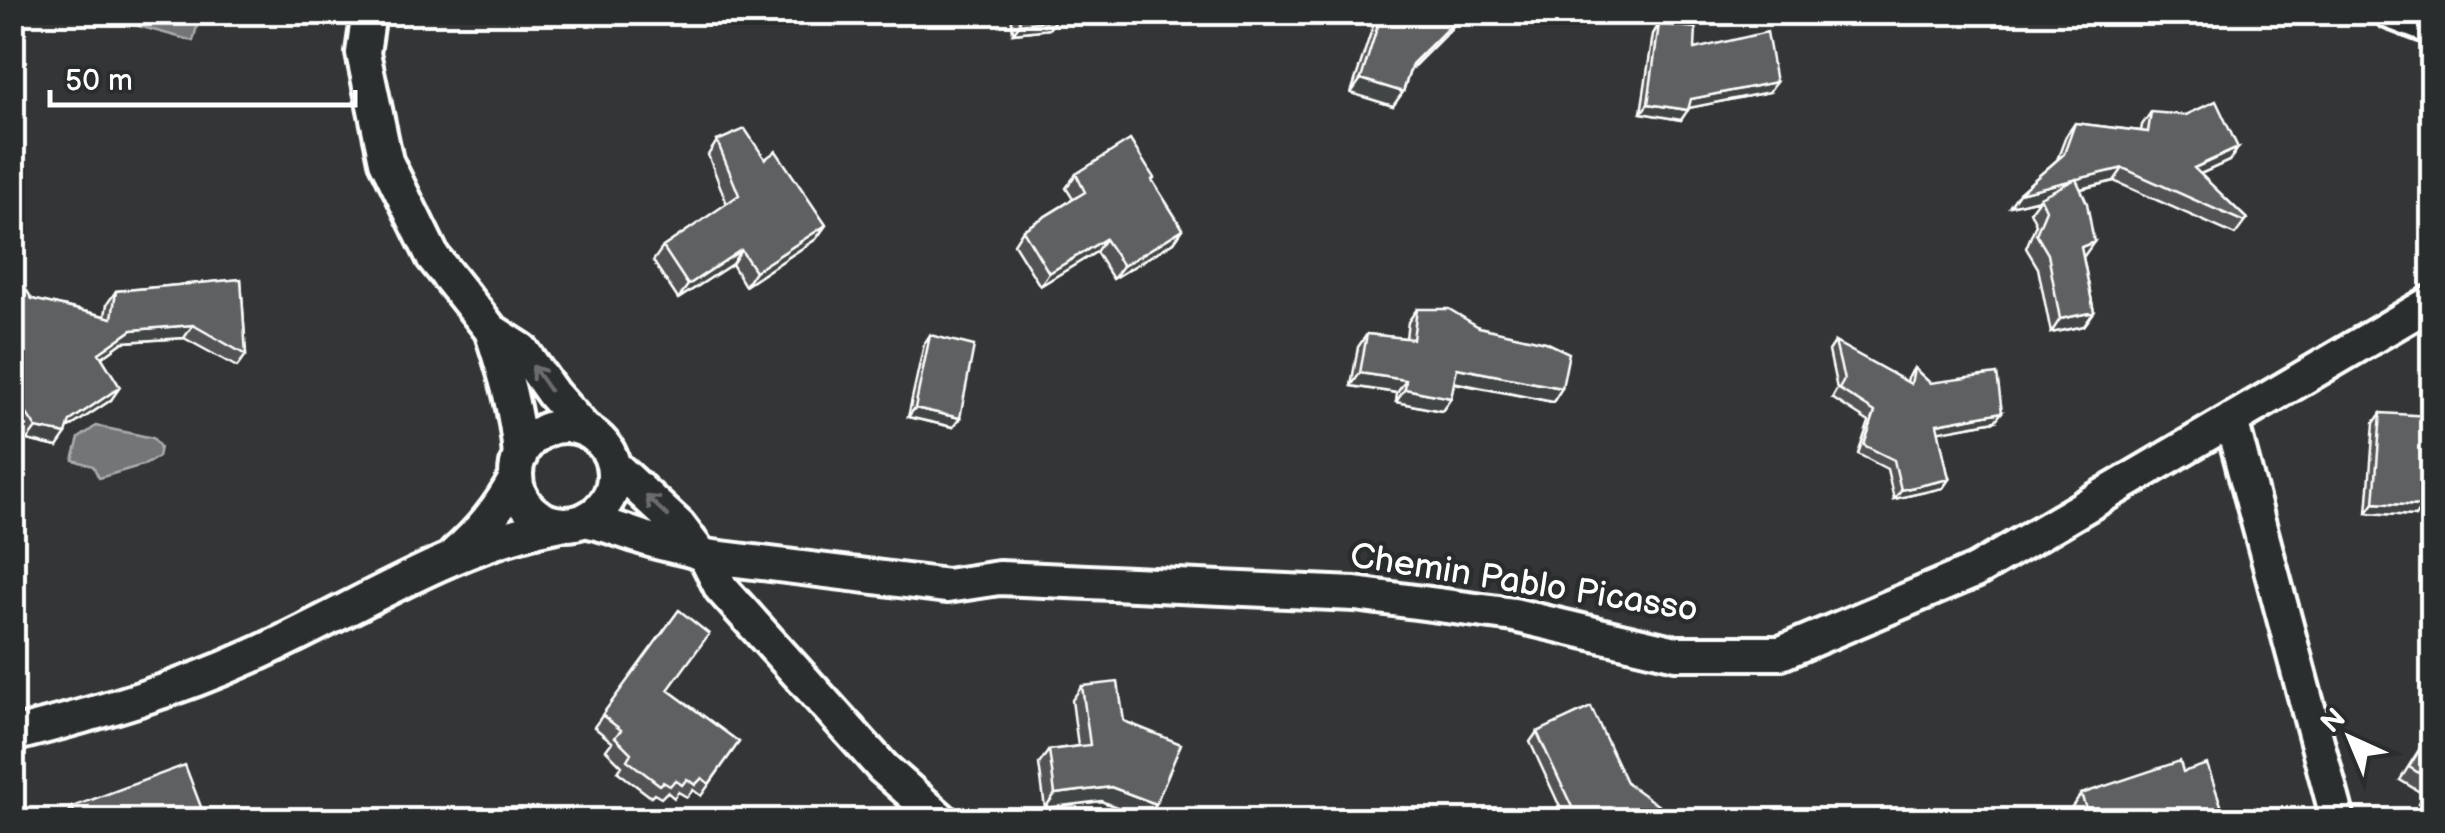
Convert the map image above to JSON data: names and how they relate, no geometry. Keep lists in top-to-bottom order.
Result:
{
  "streets": {
    "street": ["Chemin Pablo Picasso"]
  },
  "scale_bar": "50 m",
  "north": "top left"
}
